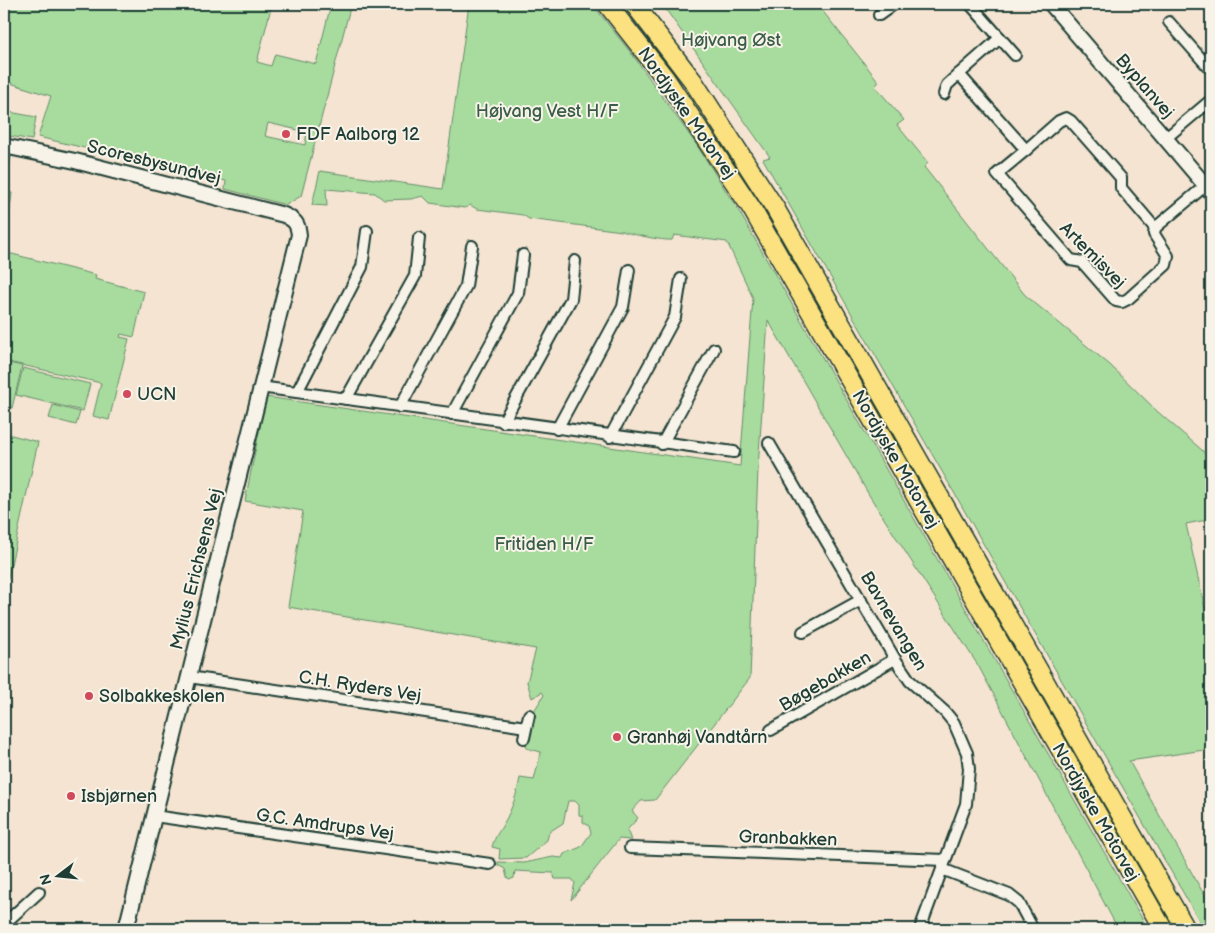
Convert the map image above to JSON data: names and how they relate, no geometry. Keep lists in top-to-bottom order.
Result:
{
  "streets": {
    "highway": ["Nordjyske Motorvej"],
    "street": [
      "Byplanvej",
      "Scoresbysundvej",
      "Artemisvej",
      "Mylius Erichsens Vej",
      "Bavnevangen",
      "Bøgebakken",
      "C.H. Ryders Vej",
      "G.C. Amdrups Vej",
      "Granbakken"
    ]
  },
  "crossings": [
    ["Scoresbysundvej", "Mylius Erichsens Vej"],
    ["Mylius Erichsens Vej", "C.H. Ryders Vej"],
    ["Mylius Erichsens Vej", "G.C. Amdrups Vej"],
    ["Bavnevangen", "Bøgebakken"],
    ["Bavnevangen", "Granbakken"]
  ],
  "parks": ["Højvang Øst", "Højvang Vest H/F", "Fritiden H/F"],
  "places": [
    "FDF Aalborg 12",
    "UCN",
    "Solbakkeskolen",
    "Granhøj Vandtårn",
    "Isbjørnen"
  ],
  "north": "left"
}
